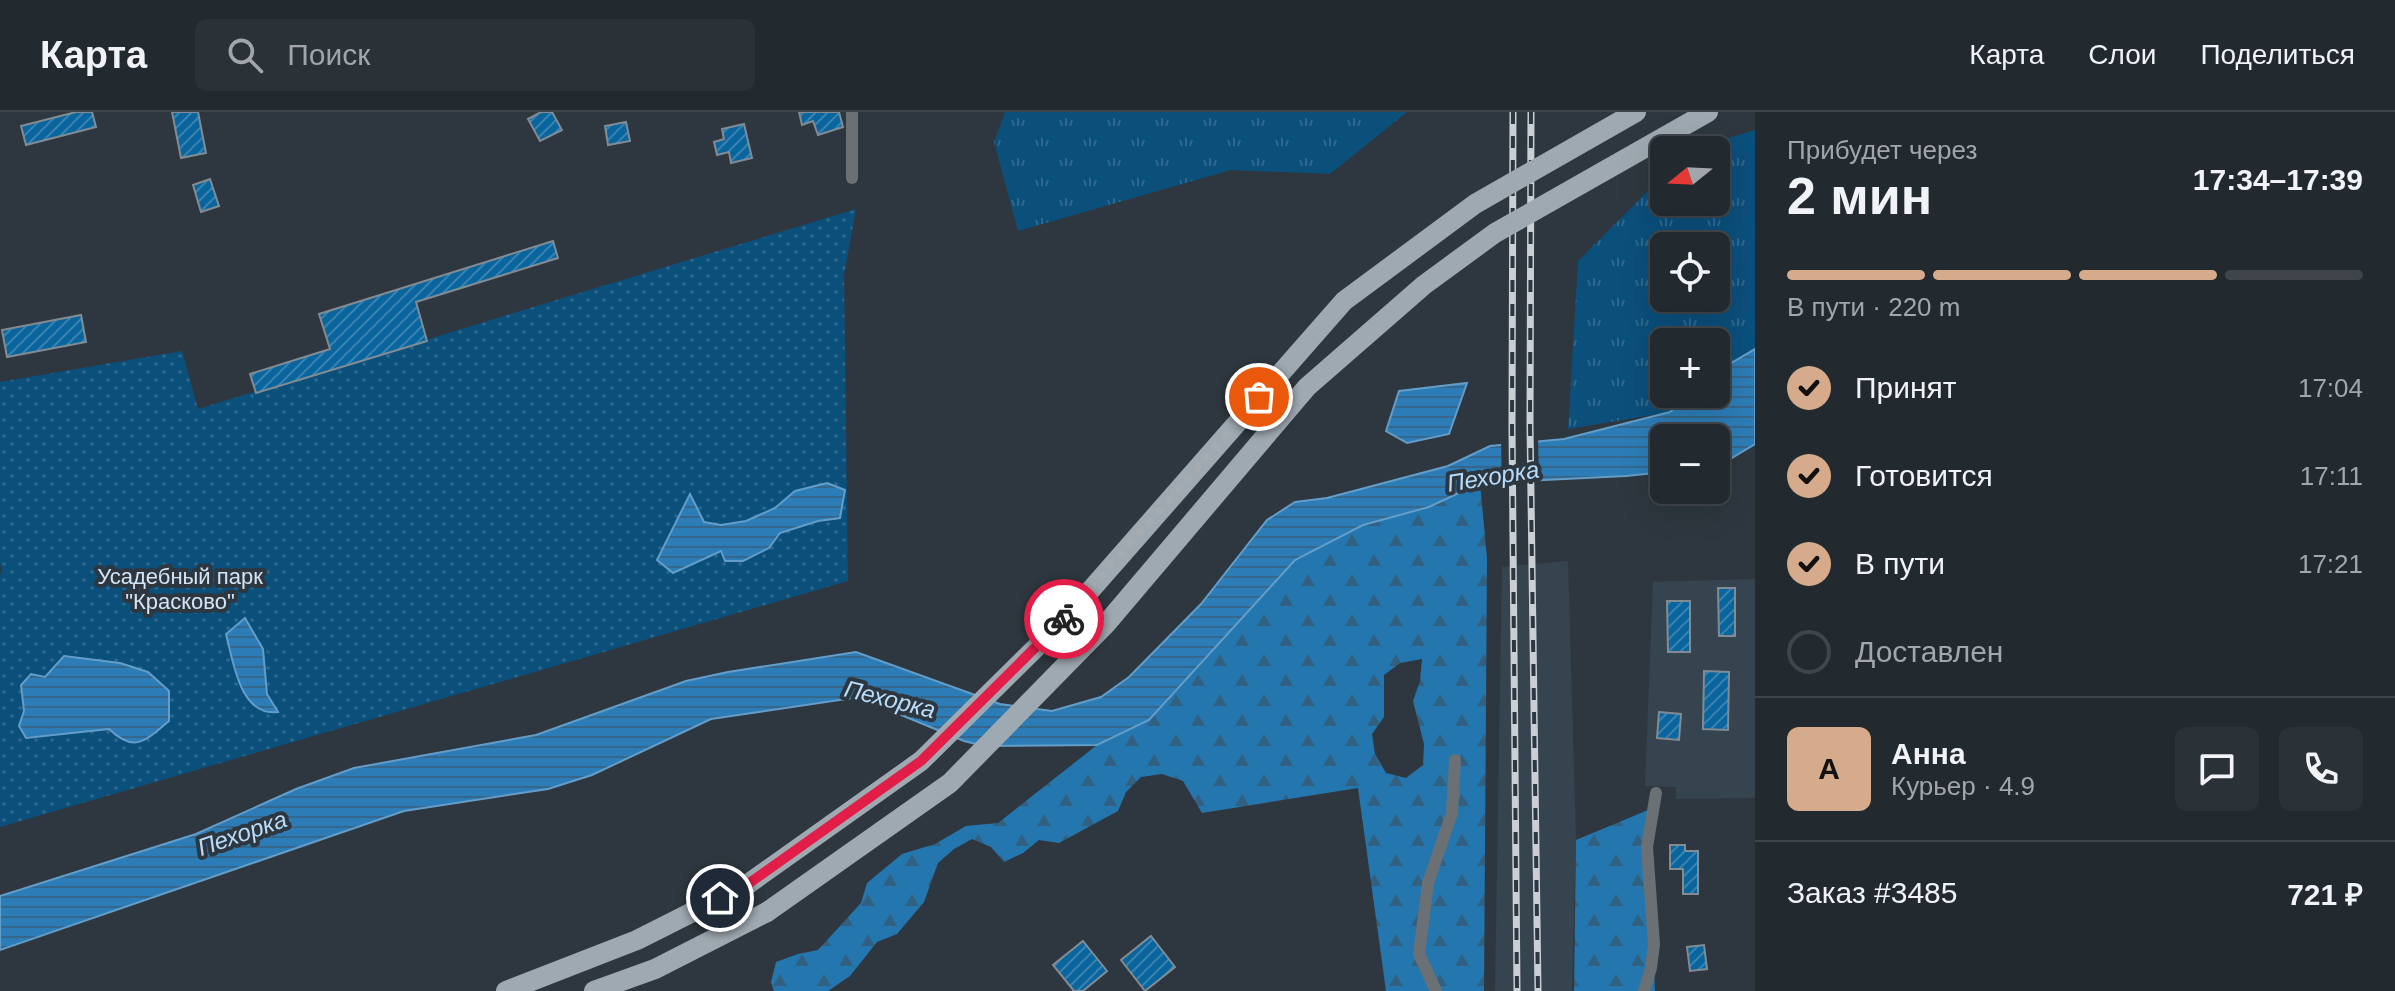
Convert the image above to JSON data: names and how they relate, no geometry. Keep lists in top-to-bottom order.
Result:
{
  "water": ["Пехорка"],
  "parks": ["Усадебный парк \"Красково\""],
  "north": "left",
  "page": {
    "header": "Карта",
    "search": "Поиск",
    "nav": ["Карта", "Слои", "Поделиться"],
    "heading": ["2 мин", "Прибудет через", "17:34–17:39"],
    "panel": [
      "Анна",
      "Курьер · 4.9",
      "Заказ #3485",
      "721 ₽"
    ],
    "map_buttons": ["+", "−"],
    "bar": "В пути · 220 m",
    "list": [
      ["Принят", "17:04"],
      ["Готовится", "17:11"],
      ["В пути", "17:21"],
      "Доставлен"
    ],
    "round": "А"
  }
}
